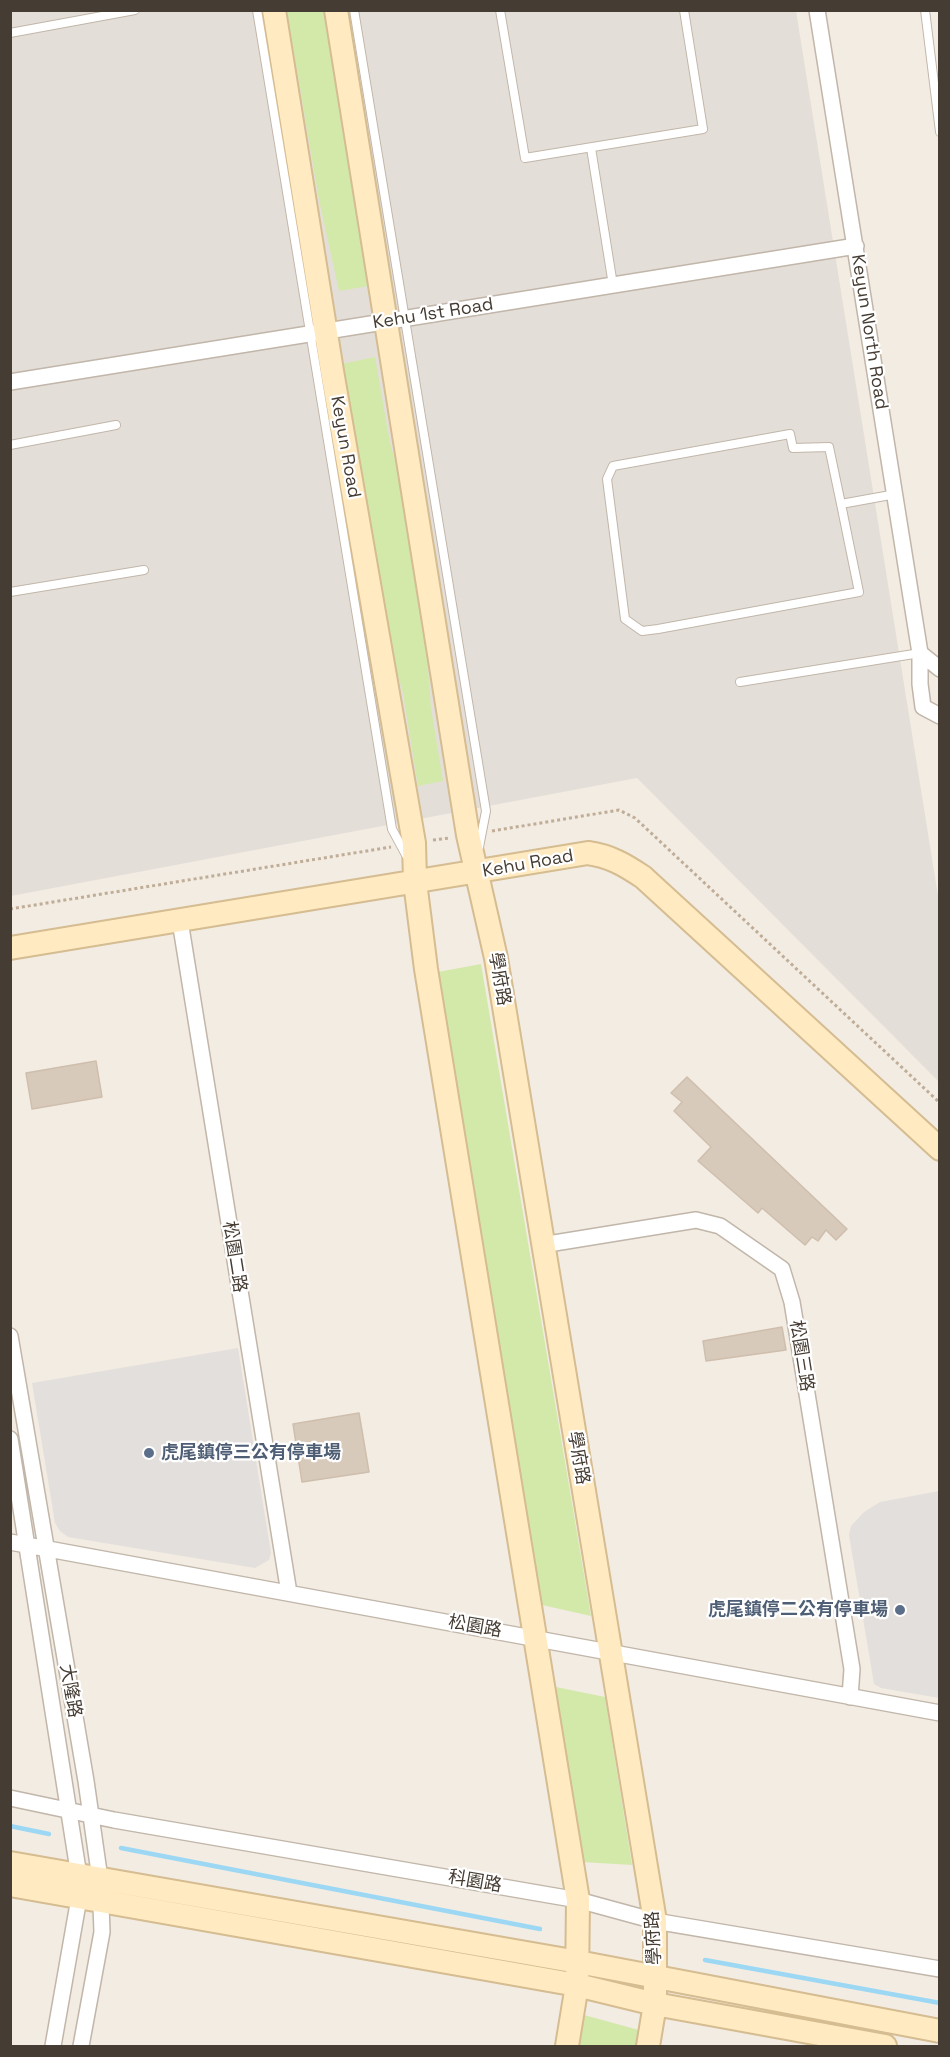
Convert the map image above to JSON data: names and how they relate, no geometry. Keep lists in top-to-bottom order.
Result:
{
  "streets": {
    "street": [
      "Kehu 1st Road",
      "Keyun North Road",
      "Keyun Road",
      "Kehu Road",
      "學府路",
      "松園二路",
      "松園三路",
      "松園路",
      "大隆路",
      "科園路"
    ]
  },
  "crossings": [
    ["Kehu 1st Road", "Keyun North Road"],
    ["Kehu 1st Road", "Keyun Road"],
    ["Keyun Road", "Kehu Road"],
    ["Kehu Road", "學府路"],
    ["Kehu Road", "松園二路"],
    ["學府路", "松園三路"],
    ["學府路", "松園路"],
    ["學府路", "科園路"],
    ["松園二路", "松園路"],
    ["松園三路", "松園路"],
    ["松園路", "大隆路"],
    ["大隆路", "科園路"]
  ],
  "places": ["虎尾鎮停三公有停車場", "虎尾鎮停二公有停車場"]
}
